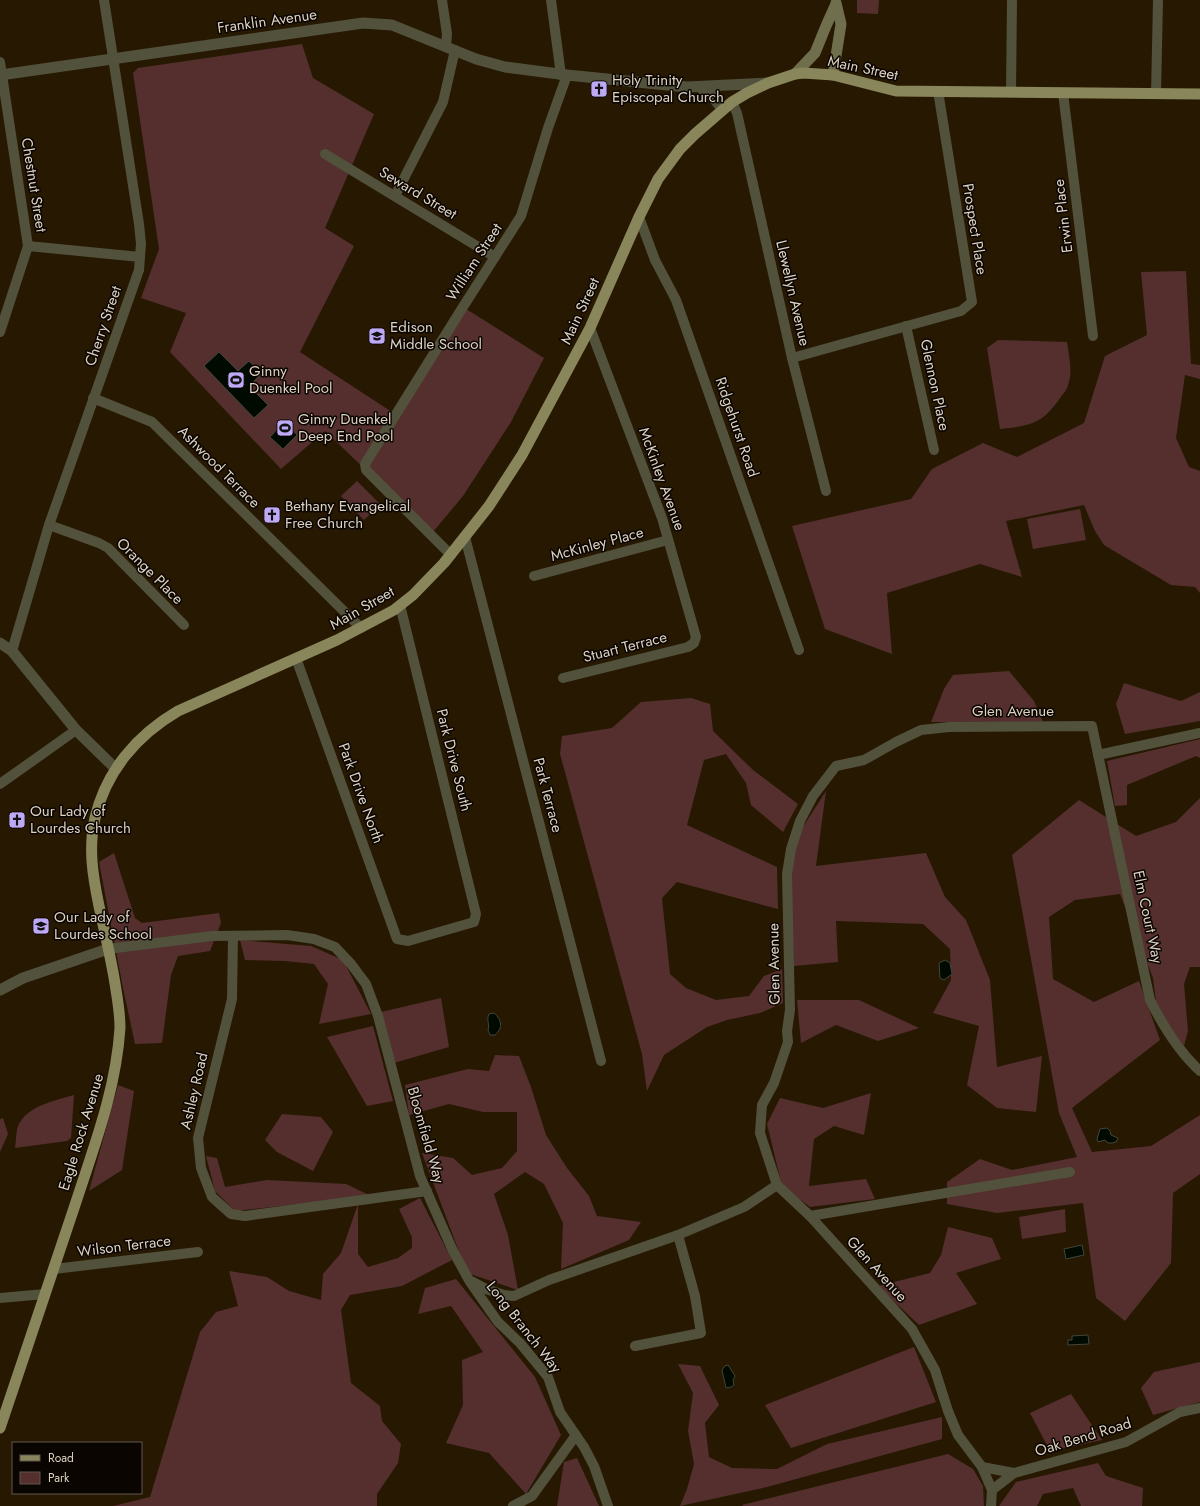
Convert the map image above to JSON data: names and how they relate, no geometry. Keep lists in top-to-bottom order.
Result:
{
  "streets": {
    "main road": ["Main Street", "Eagle Rock Avenue"],
    "street": [
      "Franklin Avenue",
      "Chestnut Street",
      "Seward Street",
      "Erwin Place",
      "Prospect Place",
      "William Street",
      "Llewellyn Avenue",
      "Cherry Street",
      "Glennon Place",
      "Ridgehurst Road",
      "Ashwood Terrace",
      "McKinley Avenue",
      "McKinley Place",
      "Orange Place",
      "Stuart Terrace",
      "Glen Avenue",
      "Park Drive South",
      "Park Drive North",
      "Park Terrace",
      "Elm Court Way",
      "Ashley Road",
      "Bloomfield Way",
      "Wilson Terrace",
      "Long Branch Way",
      "Oak Bend Road"
    ]
  },
  "crossings": [
    ["Franklin Avenue", "Main Street"],
    ["Franklin Avenue", "Chestnut Street"],
    ["Franklin Avenue", "William Street"],
    ["Franklin Avenue", "Cherry Street"],
    ["Main Street", "Erwin Place"],
    ["Main Street", "Prospect Place"],
    ["Main Street", "William Street"],
    ["Main Street", "Llewellyn Avenue"],
    ["Main Street", "Ridgehurst Road"],
    ["Main Street", "Ashwood Terrace"],
    ["Main Street", "McKinley Avenue"],
    ["Main Street", "Park Drive South"],
    ["Main Street", "Park Drive North"],
    ["Main Street", "Park Terrace"],
    ["Main Street", "Eagle Rock Avenue"],
    ["Seward Street", "William Street"],
    ["Prospect Place", "Glennon Place"],
    ["Cherry Street", "Ashwood Terrace"],
    ["Cherry Street", "Orange Place"],
    ["McKinley Avenue", "McKinley Place"],
    ["McKinley Avenue", "Stuart Terrace"],
    ["Glen Avenue", "Elm Court Way"],
    ["Glen Avenue", "Oak Bend Road"],
    ["Park Drive South", "Park Drive North"],
    ["Ashley Road", "Bloomfield Way"],
    ["Eagle Rock Avenue", "Bloomfield Way"],
    ["Eagle Rock Avenue", "Wilson Terrace"],
    ["Bloomfield Way", "Long Branch Way"]
  ],
  "places": {
    "church": ["Holy Trinity Episcopal Church", "Bethany Evangelical Free Church", "Our Lady of Lourdes Church"],
    "school or university": ["Edison Middle School", "Our Lady of Lourdes School"],
    "sports": ["Ginny Duenkel Pool", "Ginny Duenkel Deep End Pool"]
  },
  "legend": ["Road", "Park"]
}
